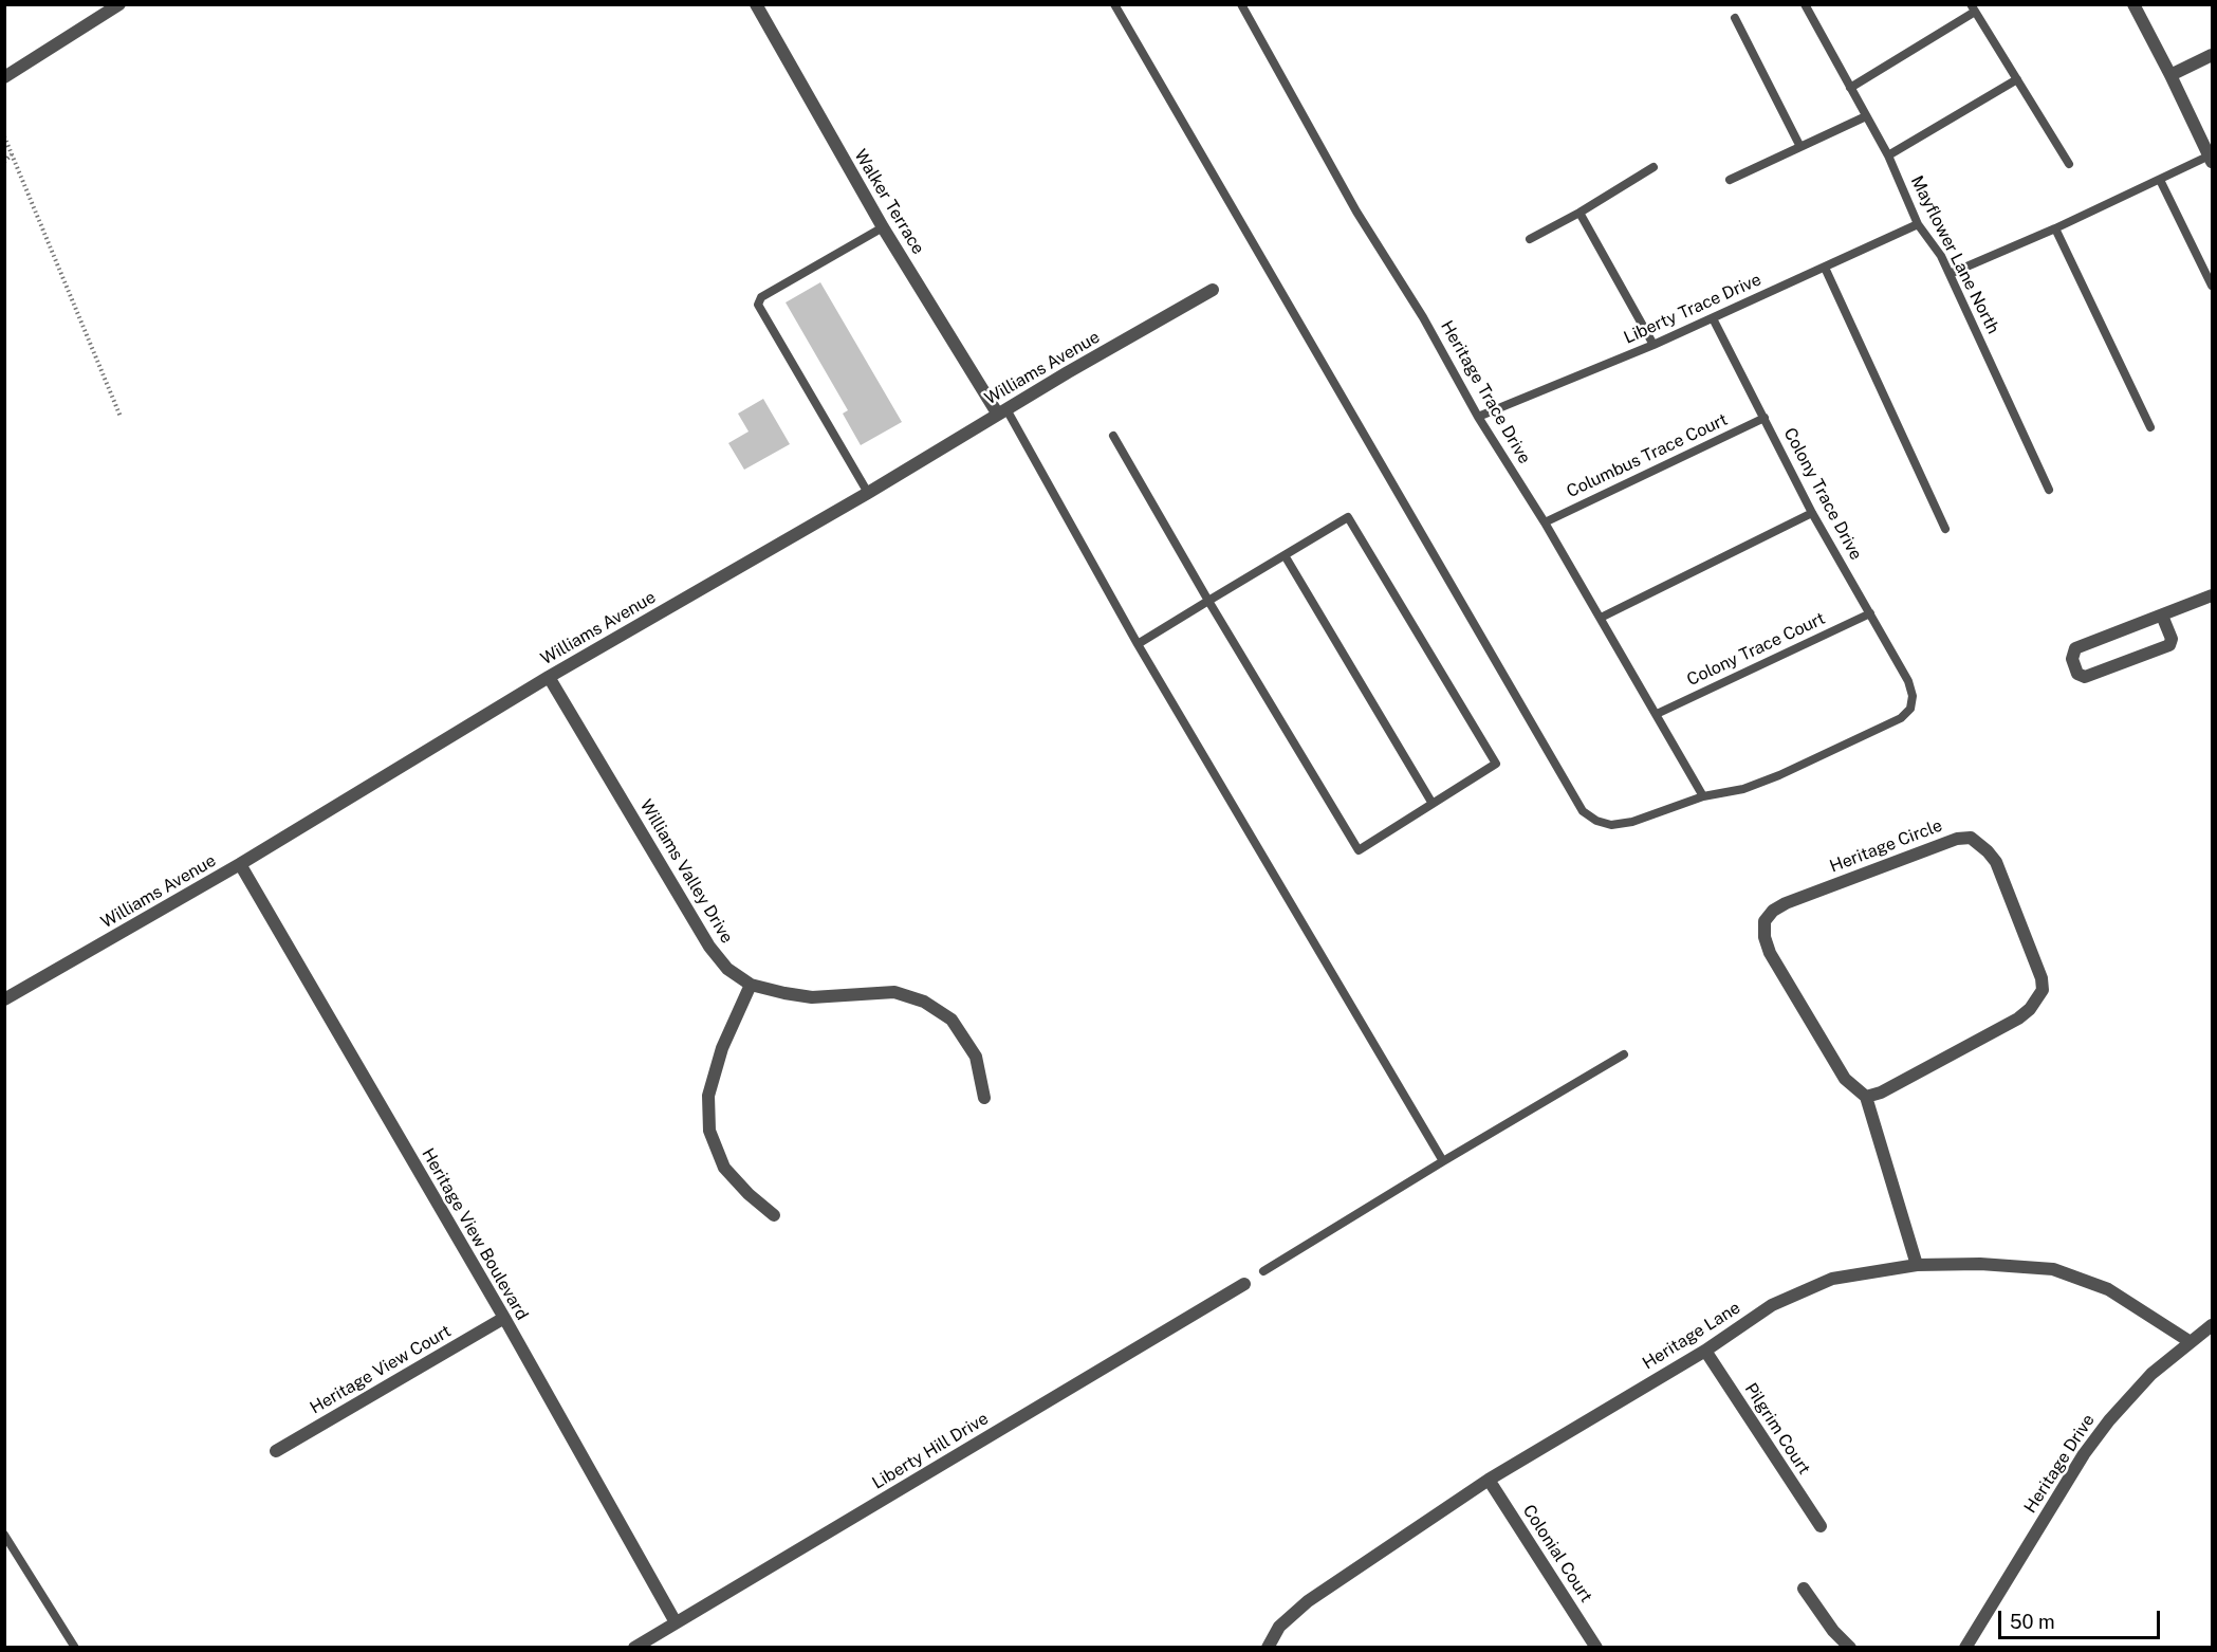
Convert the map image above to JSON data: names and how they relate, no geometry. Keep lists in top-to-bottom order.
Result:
{
  "streets": {
    "street": [
      "Walker Terrace",
      "Williams Avenue",
      "Heritage Circle",
      "Williams Valley Drive",
      "Heritage View Boulevard",
      "Heritage Lane",
      "Heritage View Court",
      "Pilgrim Court",
      "Liberty Hill Drive",
      "Heritage Drive",
      "Colonial Court"
    ],
    "lane": [
      "Mayflower Lane North",
      "Liberty Trace Drive",
      "Heritage Trace Drive",
      "Columbus Trace Court",
      "Colony Trace Drive",
      "Colony Trace Court"
    ]
  },
  "crossings": [
    ["Walker Terrace", "Williams Avenue"],
    ["Mayflower Lane North", "Liberty Trace Drive"],
    ["Liberty Trace Drive", "Heritage Trace Drive"],
    ["Liberty Trace Drive", "Colony Trace Drive"],
    ["Williams Avenue", "Williams Valley Drive"],
    ["Williams Avenue", "Heritage View Boulevard"],
    ["Heritage Trace Drive", "Columbus Trace Court"],
    ["Heritage Trace Drive", "Colony Trace Drive"],
    ["Heritage Trace Drive", "Colony Trace Court"],
    ["Columbus Trace Court", "Colony Trace Drive"],
    ["Colony Trace Drive", "Colony Trace Court"],
    ["Heritage Circle", "Heritage Lane"],
    ["Heritage View Boulevard", "Heritage View Court"],
    ["Heritage View Boulevard", "Liberty Hill Drive"],
    ["Heritage Lane", "Pilgrim Court"],
    ["Heritage Lane", "Heritage Drive"],
    ["Heritage Lane", "Colonial Court"]
  ],
  "scale_bar": "50 m"
}
